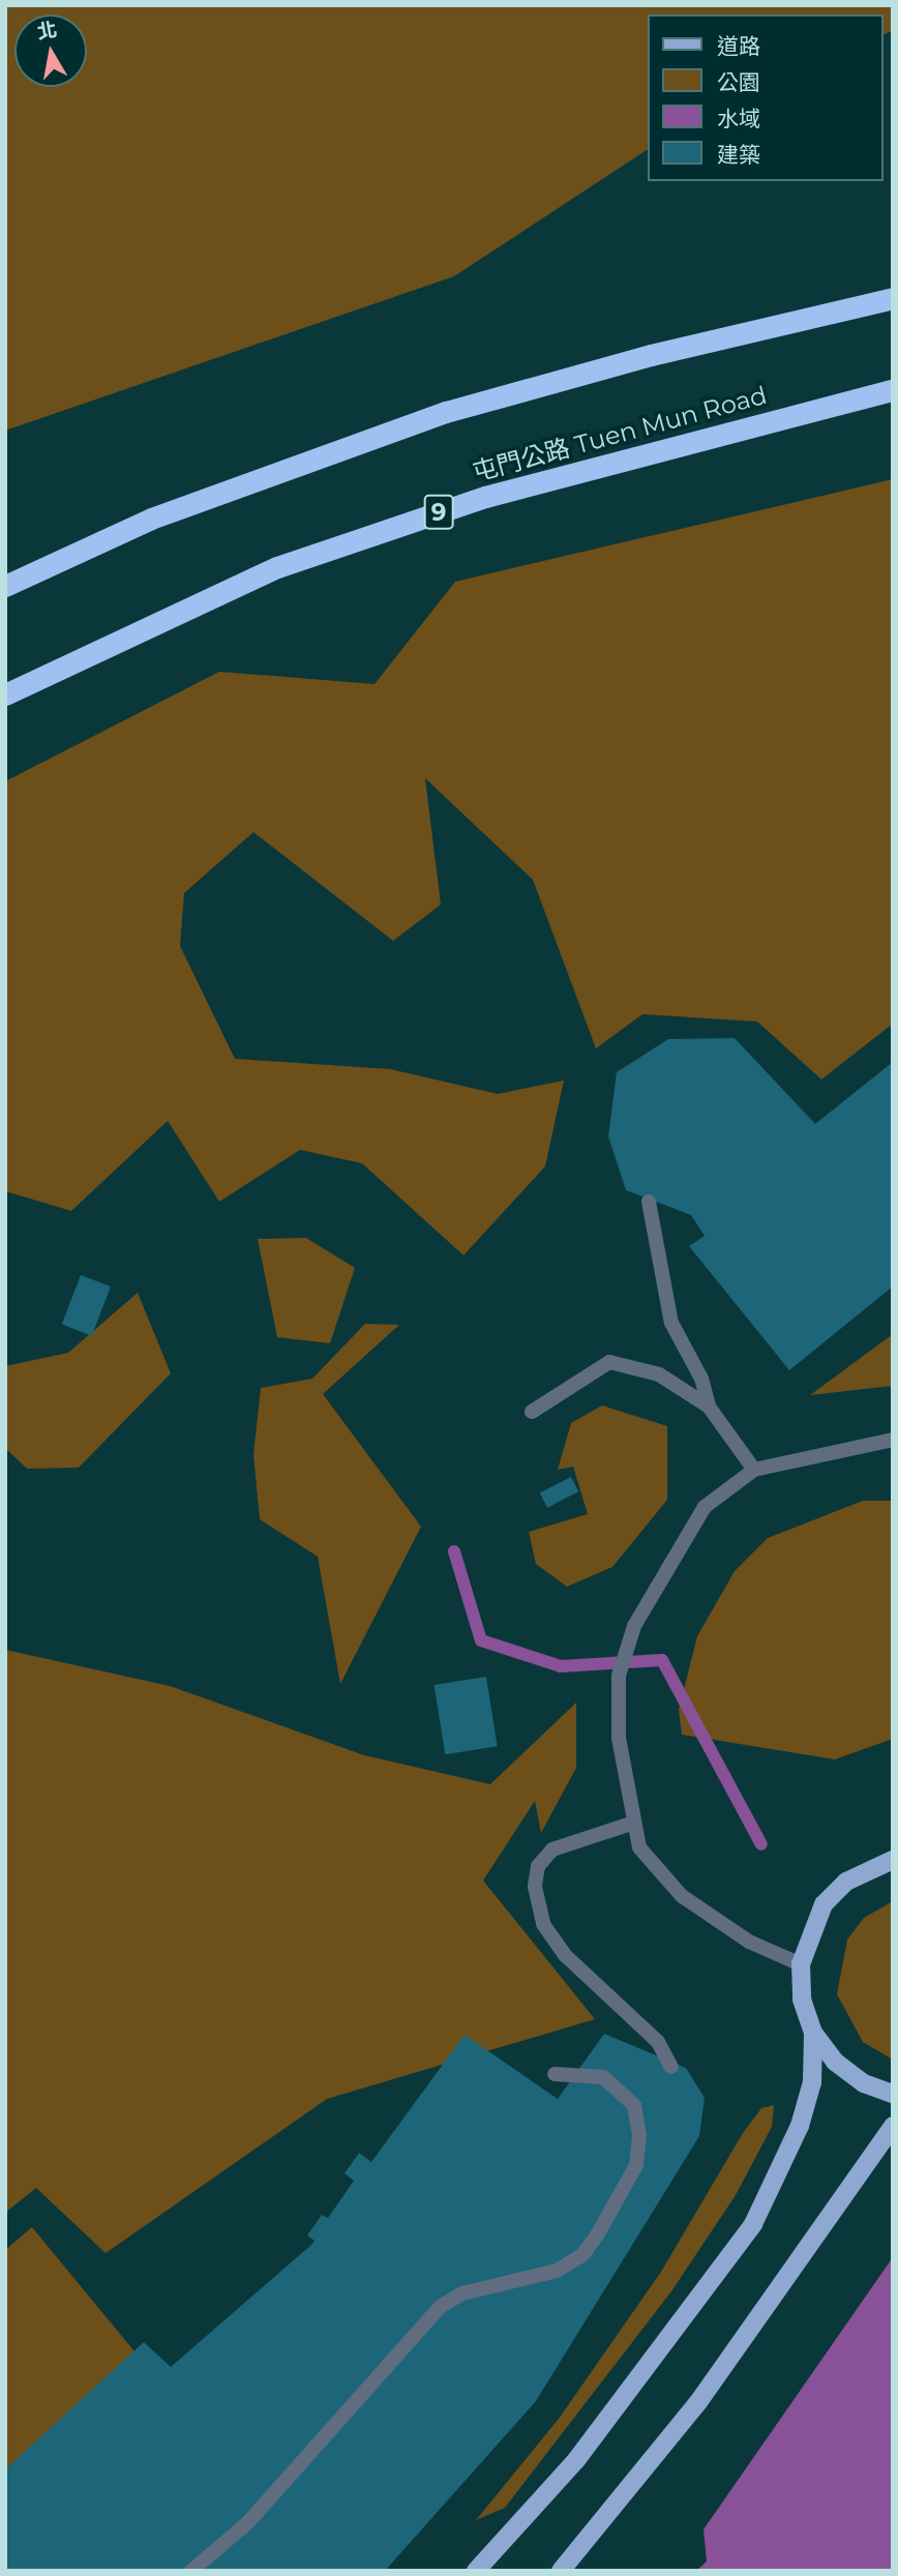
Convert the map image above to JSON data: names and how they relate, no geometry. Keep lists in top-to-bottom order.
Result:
{
  "streets": {
    "highway": ["屯門公路 Tuen Mun Road", "9"]
  },
  "legend": [
    "道路",
    "公園",
    "水域",
    "建築"
  ],
  "north": "top"
}
